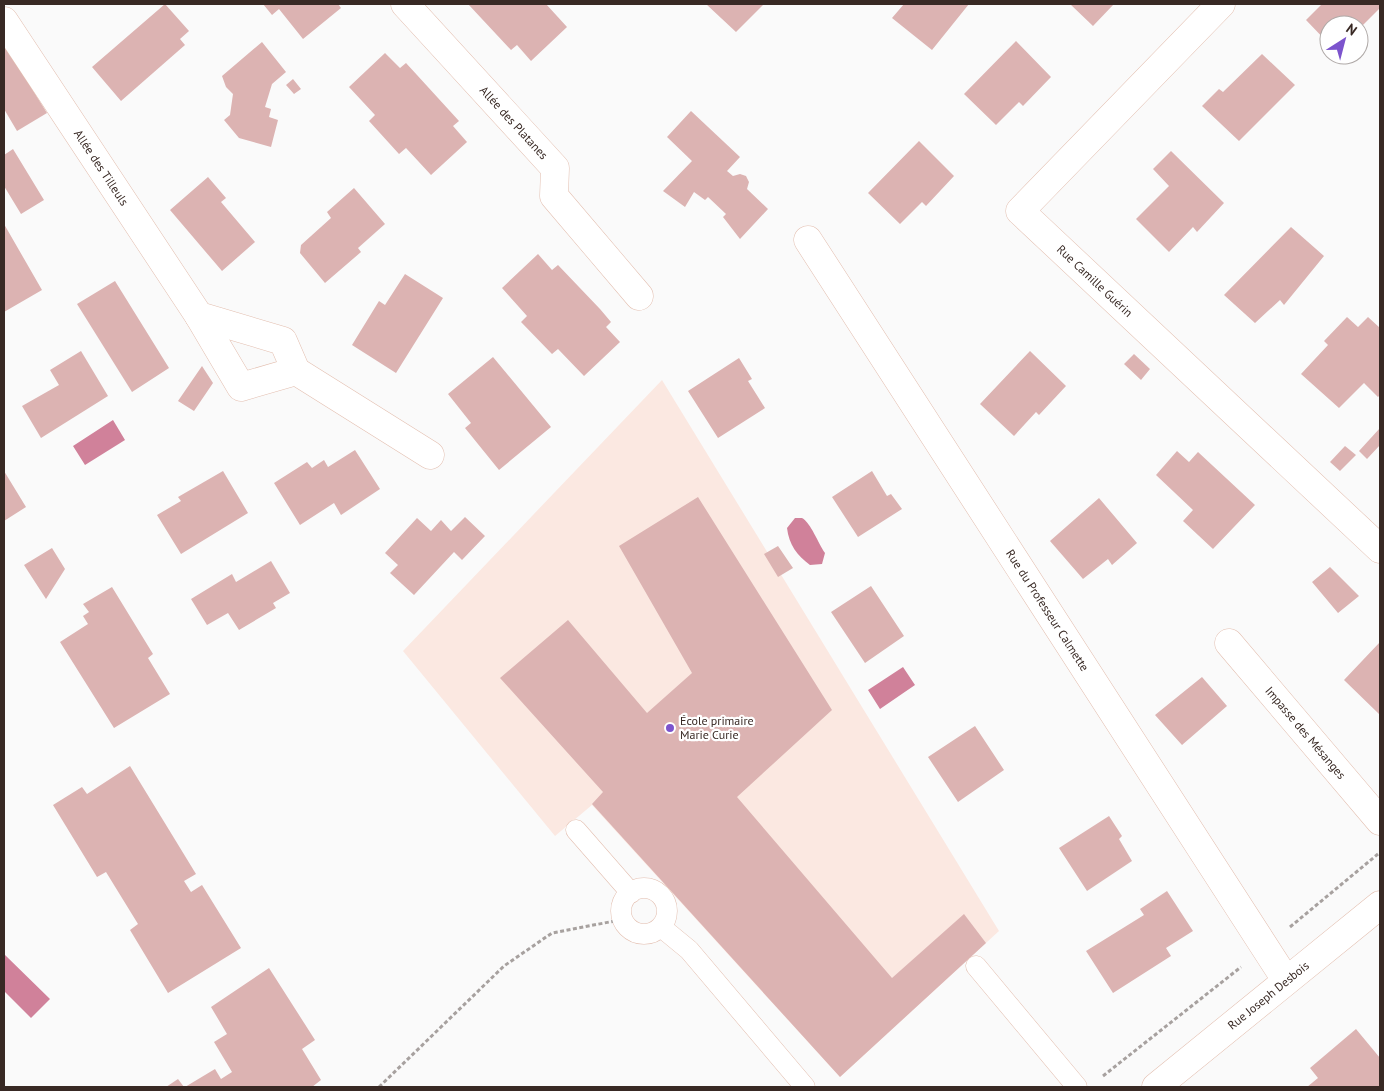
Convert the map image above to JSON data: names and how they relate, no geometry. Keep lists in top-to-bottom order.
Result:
{
  "streets": {
    "street": [
      "Allée des Platanes",
      "Allée des Tilleuls",
      "Rue Camille Guérin",
      "Rue du Professeur Calmette",
      "Impasse des Mésanges",
      "Rue Joseph Desbois"
    ]
  },
  "crossings": [
    ["Rue du Professeur Calmette", "Rue Joseph Desbois"]
  ],
  "places": ["École primaire Marie Curie"],
  "north": "top right"
}
